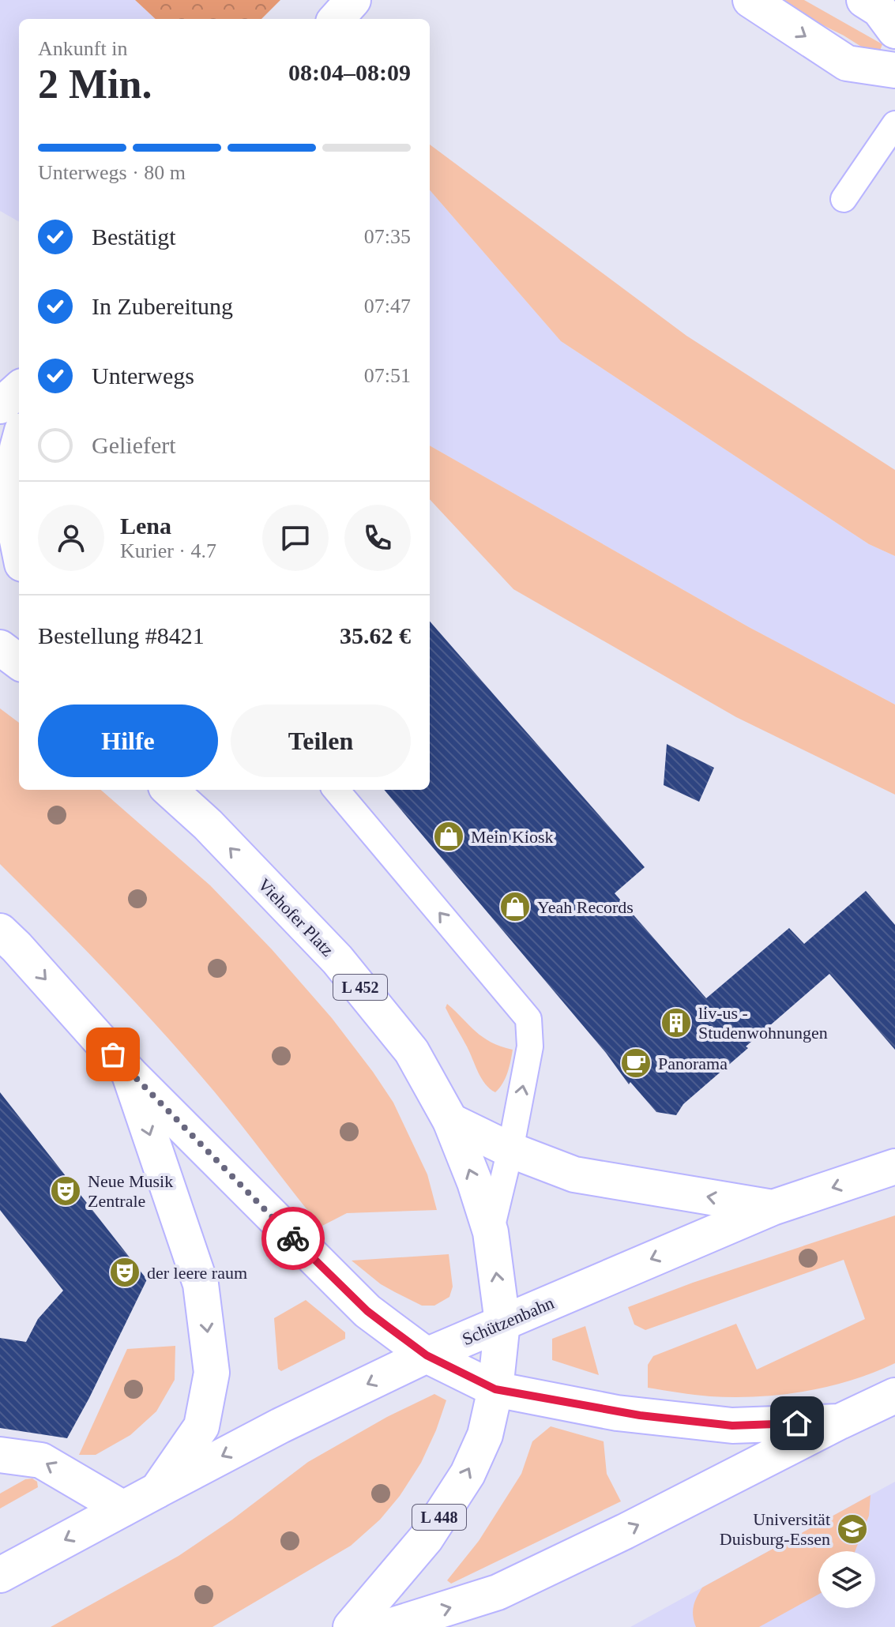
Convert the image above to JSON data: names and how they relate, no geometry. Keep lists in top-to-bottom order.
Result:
{
  "streets": {
    "main road": [
      "Viehofer Platz",
      "L 452",
      "Schützenbahn",
      "L 448"
    ]
  },
  "crossings": [
    ["Viehofer Platz", "Schützenbahn"]
  ],
  "places": {
    "shop": ["Mein Kiosk", "Yeah Records"],
    "building": ["liv-us - Studenwohnungen"],
    "cafe": ["Panorama"],
    "theatre": ["Neue Musik Zentrale", "der leere raum"],
    "school or university": ["Universität Duisburg-Essen"]
  },
  "page": {
    "heading": ["2 Min.", "Ankunft in", "08:04–08:09"],
    "panel": [
      "Lena",
      "Kurier · 4.7",
      "Bestellung #8421",
      "35.62 €"
    ],
    "bar": "Unterwegs · 80 m",
    "list": [
      ["Bestätigt", "07:35"],
      ["In Zubereitung", "07:47"],
      ["Unterwegs", "07:51"],
      "Geliefert"
    ],
    "buttons": ["Hilfe", "Teilen"]
  }
}
